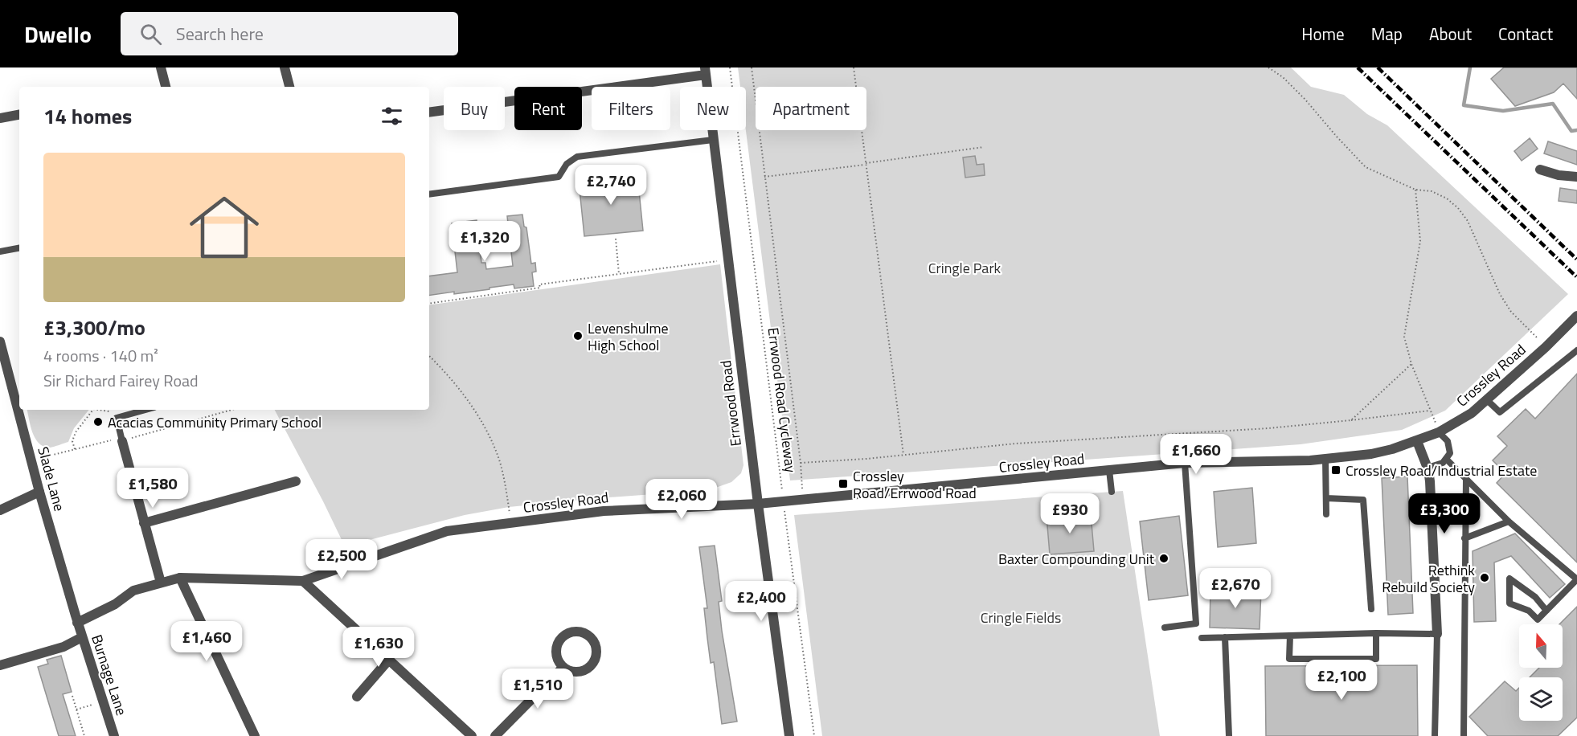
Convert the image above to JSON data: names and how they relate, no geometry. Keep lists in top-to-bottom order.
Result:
{
  "streets": {
    "street": [
      "Crossley Road",
      "Errwood Road",
      "Slade Lane",
      "Burnage Lane"
    ],
    "path": ["Errwood Road Cycleway"]
  },
  "crossings": [
    ["Crossley Road", "Errwood Road Cycleway"],
    ["Crossley Road", "Errwood Road"],
    ["Crossley Road", "Slade Lane"],
    ["Crossley Road", "Burnage Lane"],
    ["Slade Lane", "Burnage Lane"]
  ],
  "parks": ["Cringle Park", "Cringle Fields"],
  "places": {
    "other": [
      "Levenshulme High School",
      "Acacias Community Primary School",
      "Baxter Compounding Unit",
      "Rethink Rebuild Society"
    ],
    "transit": ["Crossley Road/Industrial Estate", "Crossley Road/Errwood Road"]
  },
  "north": "top",
  "page": {
    "header": "Dwello",
    "search": "Search here",
    "nav": [
      "Home",
      "Map",
      "About",
      "Contact"
    ],
    "chip": [
      "Buy",
      "Rent",
      "Filters",
      "New",
      "Apartment"
    ],
    "heading": "14 homes",
    "list": [
      {
        "name": "£3,300/mo",
        "note": "4 rooms · 140 m² · Sir Richard Fairey Road"
      }
    ],
    "price": [
      "£2,740",
      "£1,320",
      "£1,660",
      "£1,580",
      "£2,060",
      "£930",
      "£3,300",
      "£2,500",
      "£2,670",
      "£2,400",
      "£1,460",
      "£1,630",
      "£2,100",
      "£1,510"
    ]
  }
}
